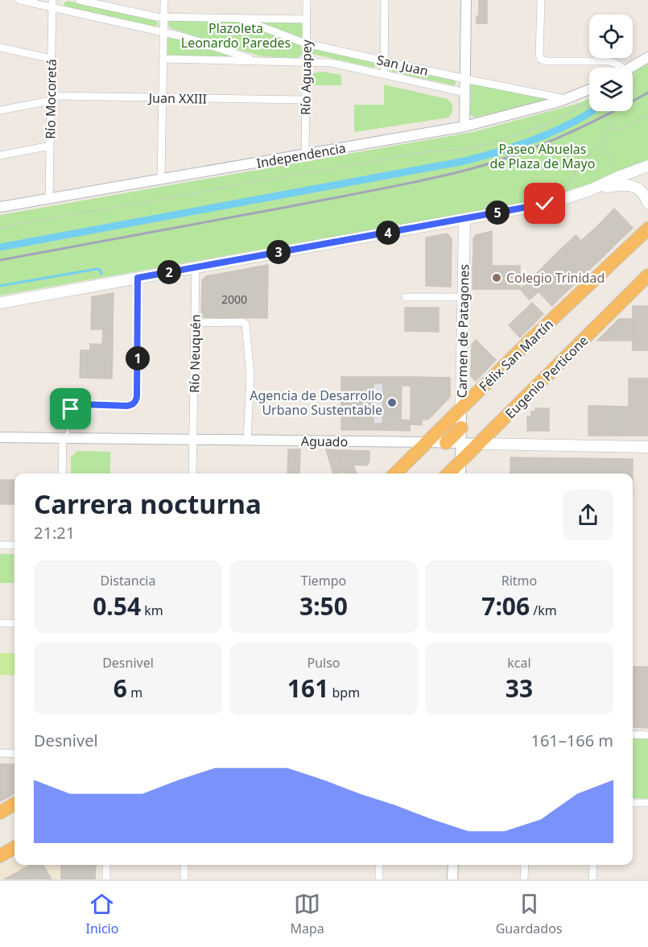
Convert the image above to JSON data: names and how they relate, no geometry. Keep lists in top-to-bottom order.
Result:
{
  "streets": {
    "highway": ["Félix San Martín", "Eugenio Perticone"],
    "main road": ["Carmen de Patagones", "Aguado"],
    "street": [
      "San Juan",
      "Río Aguapey",
      "Juan XXIII",
      "Río Mocoretá",
      "Independencia",
      "Río Neuquén"
    ]
  },
  "crossings": [
    ["San Juan", "Río Aguapey"],
    ["San Juan", "Río Mocoretá"],
    ["San Juan", "Independencia"],
    ["Río Aguapey", "Juan XXIII"],
    ["Río Aguapey", "Independencia"],
    ["Juan XXIII", "Río Mocoretá"],
    ["Río Mocoretá", "Independencia"],
    ["Carmen de Patagones", "Félix San Martín"],
    ["Carmen de Patagones", "Eugenio Perticone"],
    ["Carmen de Patagones", "Aguado"],
    ["Río Neuquén", "Aguado"],
    ["Félix San Martín", "Aguado"],
    ["Eugenio Perticone", "Aguado"]
  ],
  "parks": ["Plazoleta Leonardo Paredes", "Paseo Abuelas de Plaza de Mayo"],
  "places": ["Colegio Trinidad", "Agencia de Desarrollo Urbano Sustentable"],
  "house_numbers": ["2000"],
  "page": {
    "pins": [
      "5",
      "4",
      "3",
      "2",
      "1"
    ],
    "heading": ["Carrera nocturna", "21:21"],
    "stats": [
      ["Distancia", "0.54 km"],
      ["Tiempo", "3:50"],
      ["Ritmo", "7:06 /km"],
      ["Desnivel", "6 m"],
      ["Pulso", "161 bpm"],
      ["kcal", "33"]
    ],
    "chart": ["Desnivel", "161–166 m"],
    "tabs": ["Inicio", "Mapa", "Guardados"]
  }
}
